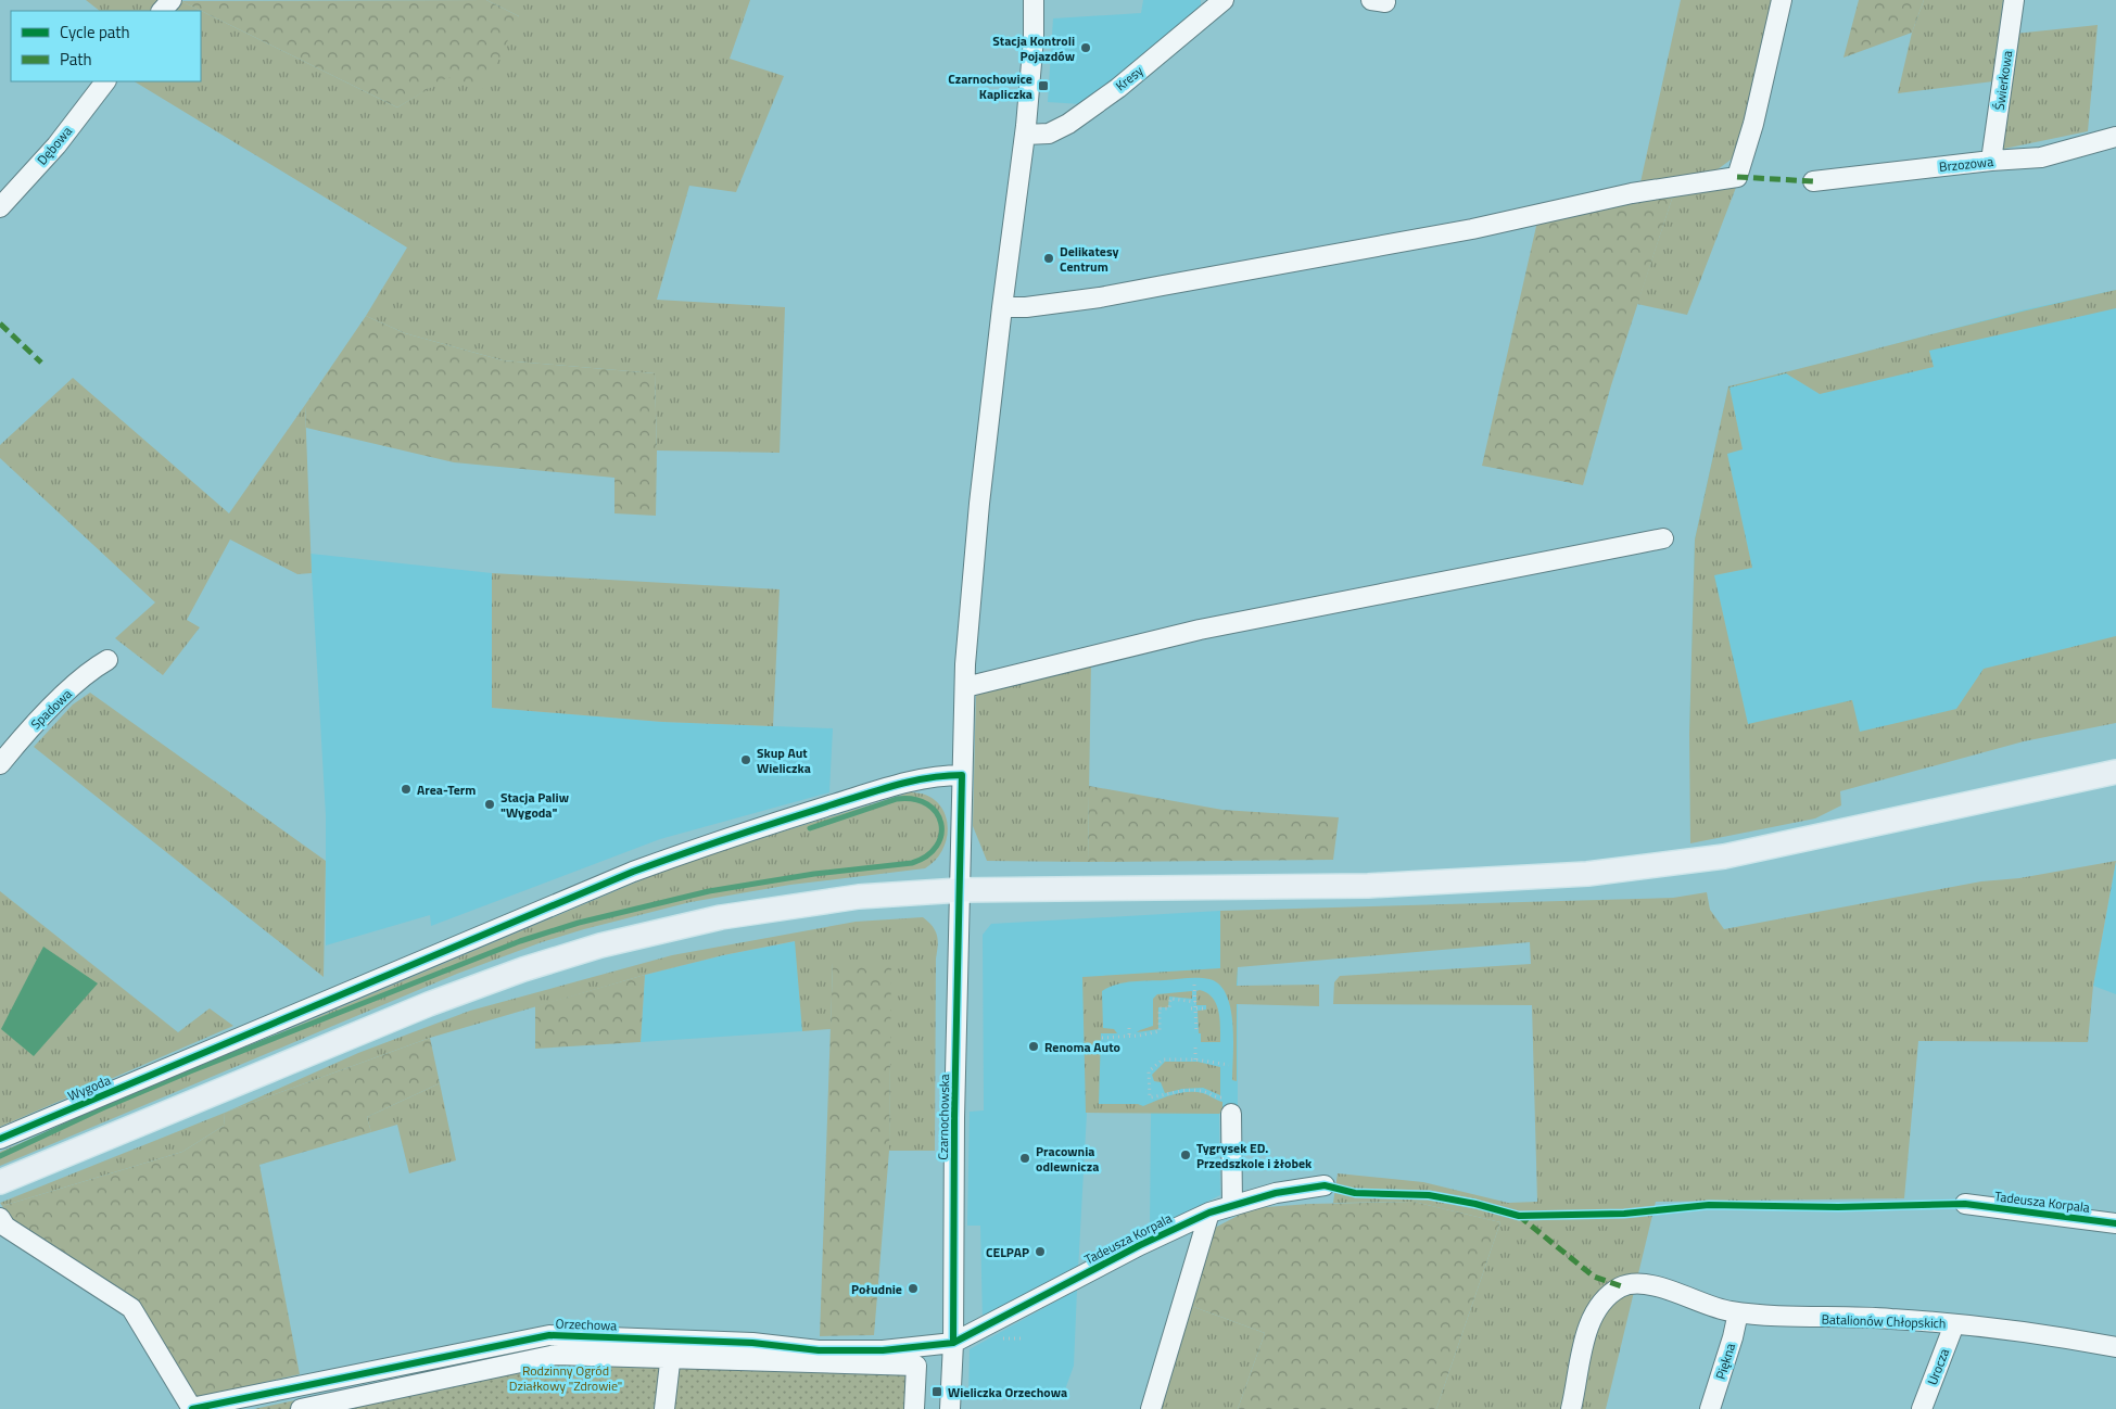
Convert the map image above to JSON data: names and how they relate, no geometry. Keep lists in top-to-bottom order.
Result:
{
  "streets": {
    "street": [
      "Kresy",
      "Świerkowa",
      "Dębowa",
      "Brzozowa",
      "Spadowa",
      "Wygoda",
      "Czarnochowska",
      "Tadeusza Korpala",
      "Batalionów Chłopskich",
      "Orzechowa",
      "Piękna",
      "Urocza"
    ]
  },
  "crossings": [
    ["Kresy", "Czarnochowska"],
    ["Świerkowa", "Brzozowa"],
    ["Wygoda", "Czarnochowska"],
    ["Czarnochowska", "Tadeusza Korpala"],
    ["Czarnochowska", "Orzechowa"],
    ["Tadeusza Korpala", "Orzechowa"],
    ["Batalionów Chłopskich", "Piękna"],
    ["Batalionów Chłopskich", "Urocza"]
  ],
  "parks": ["Rodzinny Ogród Działkowy \"Zdrowie\""],
  "places": {
    "other": [
      "Stacja Kontroli Pojazdów",
      "Delikatesy Centrum",
      "Skup Aut Wieliczka",
      "Area-Term",
      "Stacja Paliw \"Wygoda\"",
      "Renoma Auto",
      "Tygrysek ED. Przedszkole i żłobek",
      "Pracownia odlewnicza",
      "CELPAP",
      "Południe"
    ],
    "transit": ["Czarnochowice Kapliczka", "Wieliczka Orzechowa"]
  },
  "legend": ["Cycle path", "Path"]
}
